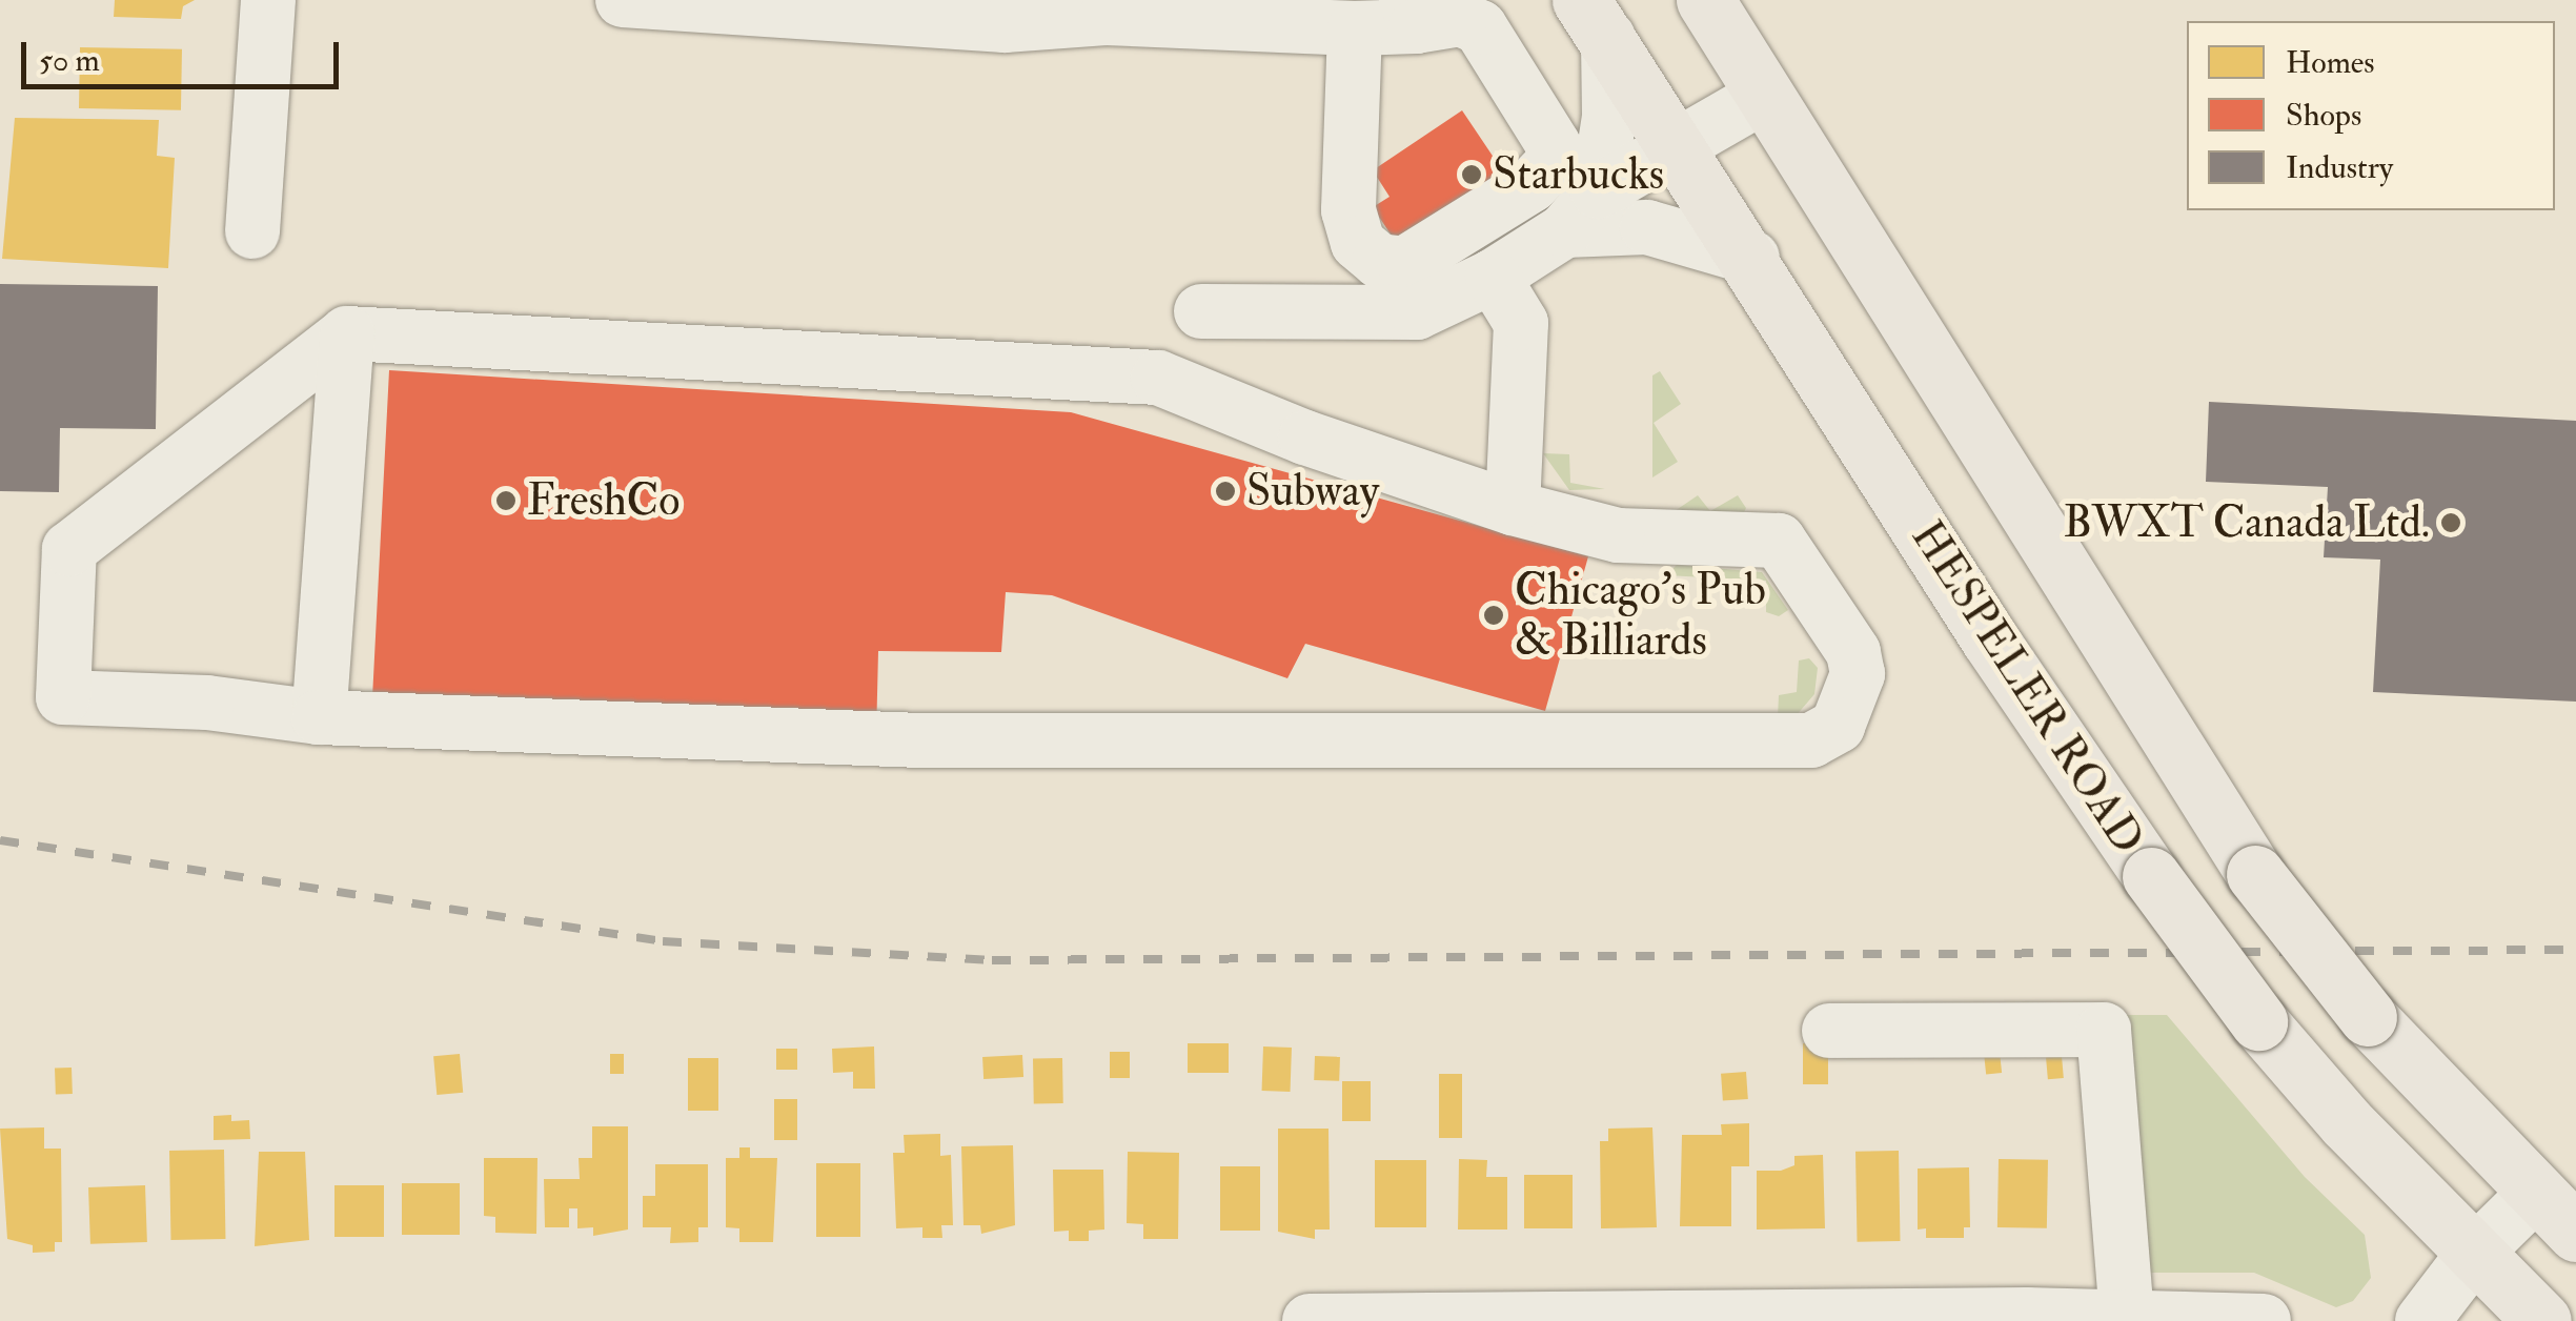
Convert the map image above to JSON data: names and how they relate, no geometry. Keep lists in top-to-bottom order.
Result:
{
  "streets": {
    "main road": ["HESPELER ROAD"]
  },
  "places": [
    "Starbucks",
    "Subway",
    "FreshCo",
    "BWXT Canada Ltd.",
    "Chicago's Pub & Billiards"
  ],
  "legend": ["Homes", "Shops", "Industry"],
  "scale_bar": "50 m"
}
